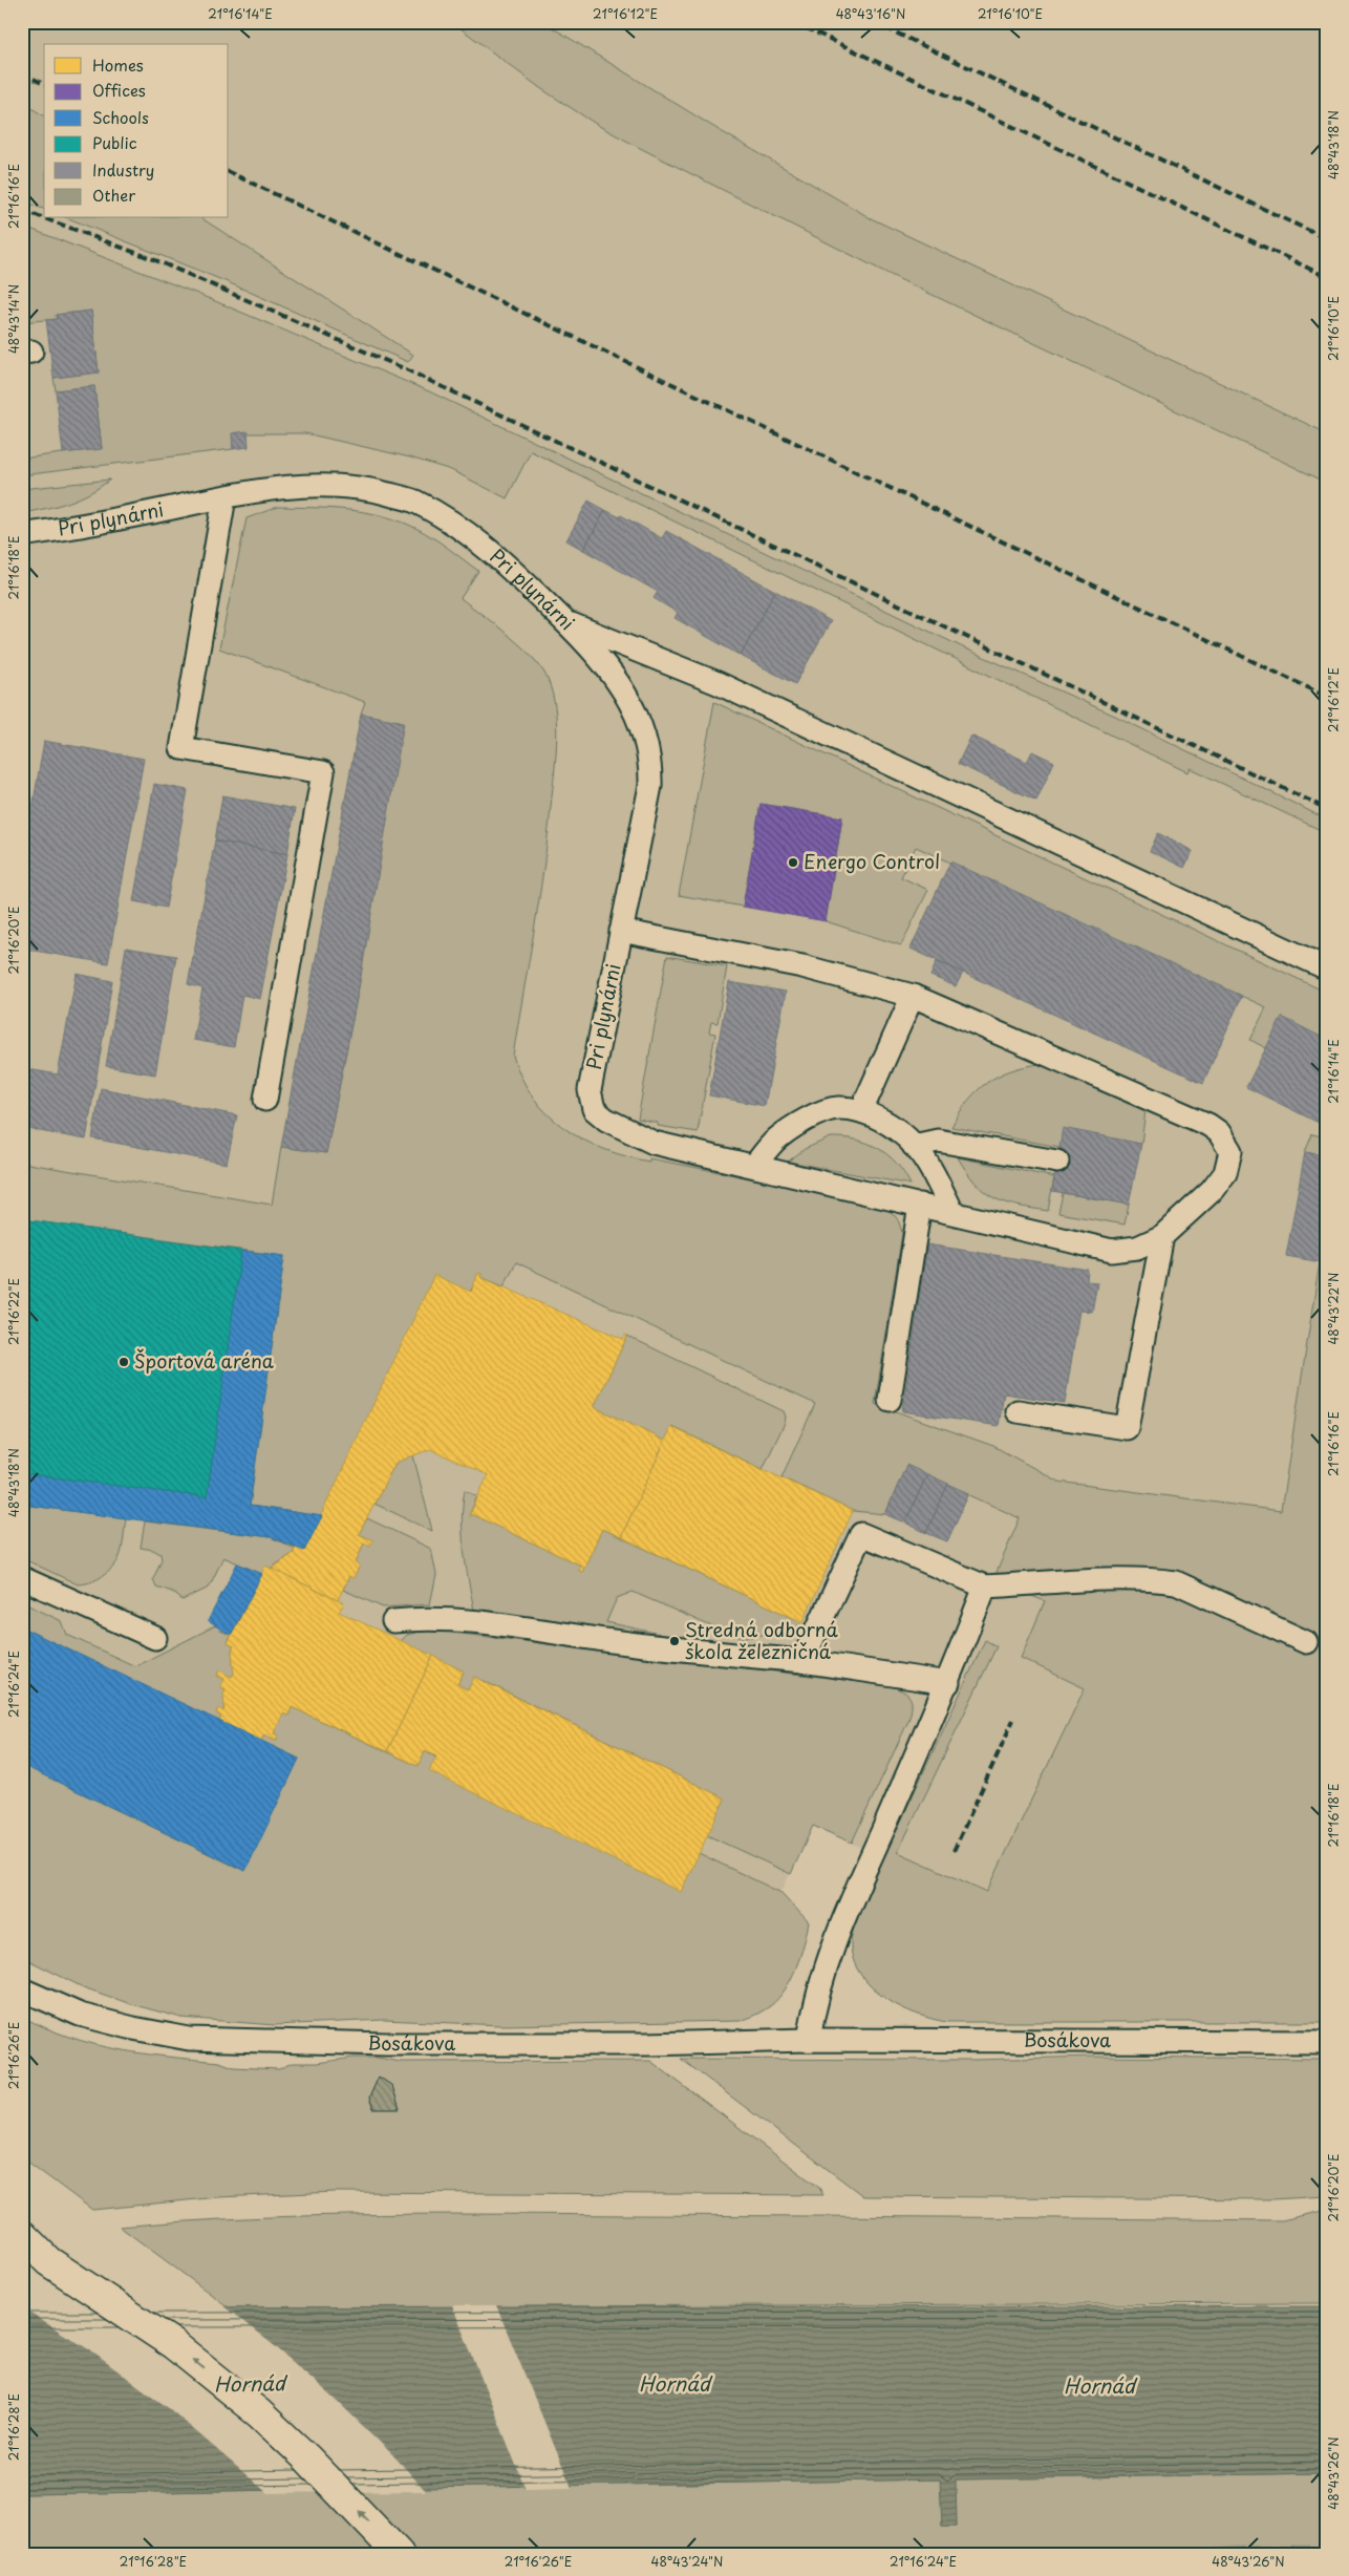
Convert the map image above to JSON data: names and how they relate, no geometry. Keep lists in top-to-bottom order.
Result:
{
  "streets": {
    "lane": ["Pri plynárni", "Bosákova"]
  },
  "water": ["Hornád"],
  "places": ["Energo Control", "Športová aréna", "Stredná odborná škola železničná"],
  "legend": [
    "Homes",
    "Offices",
    "Schools",
    "Public",
    "Industry",
    "Other"
  ],
  "coordinates": [
    "21°16'14\"E",
    "21°16'12\"E",
    "48°43'16\"N",
    "21°16'10\"E",
    "48°43'18\"N",
    "21°16'16\"E",
    "48°43'14\"N",
    "21°16'18\"E",
    "21°16'20\"E",
    "48°43'22\"N",
    "21°16'22\"E",
    "21°16'24\"E",
    "21°16'26\"E",
    "21°16'28\"E",
    "48°43'26\"N",
    "48°43'24\"N"
  ]
}
